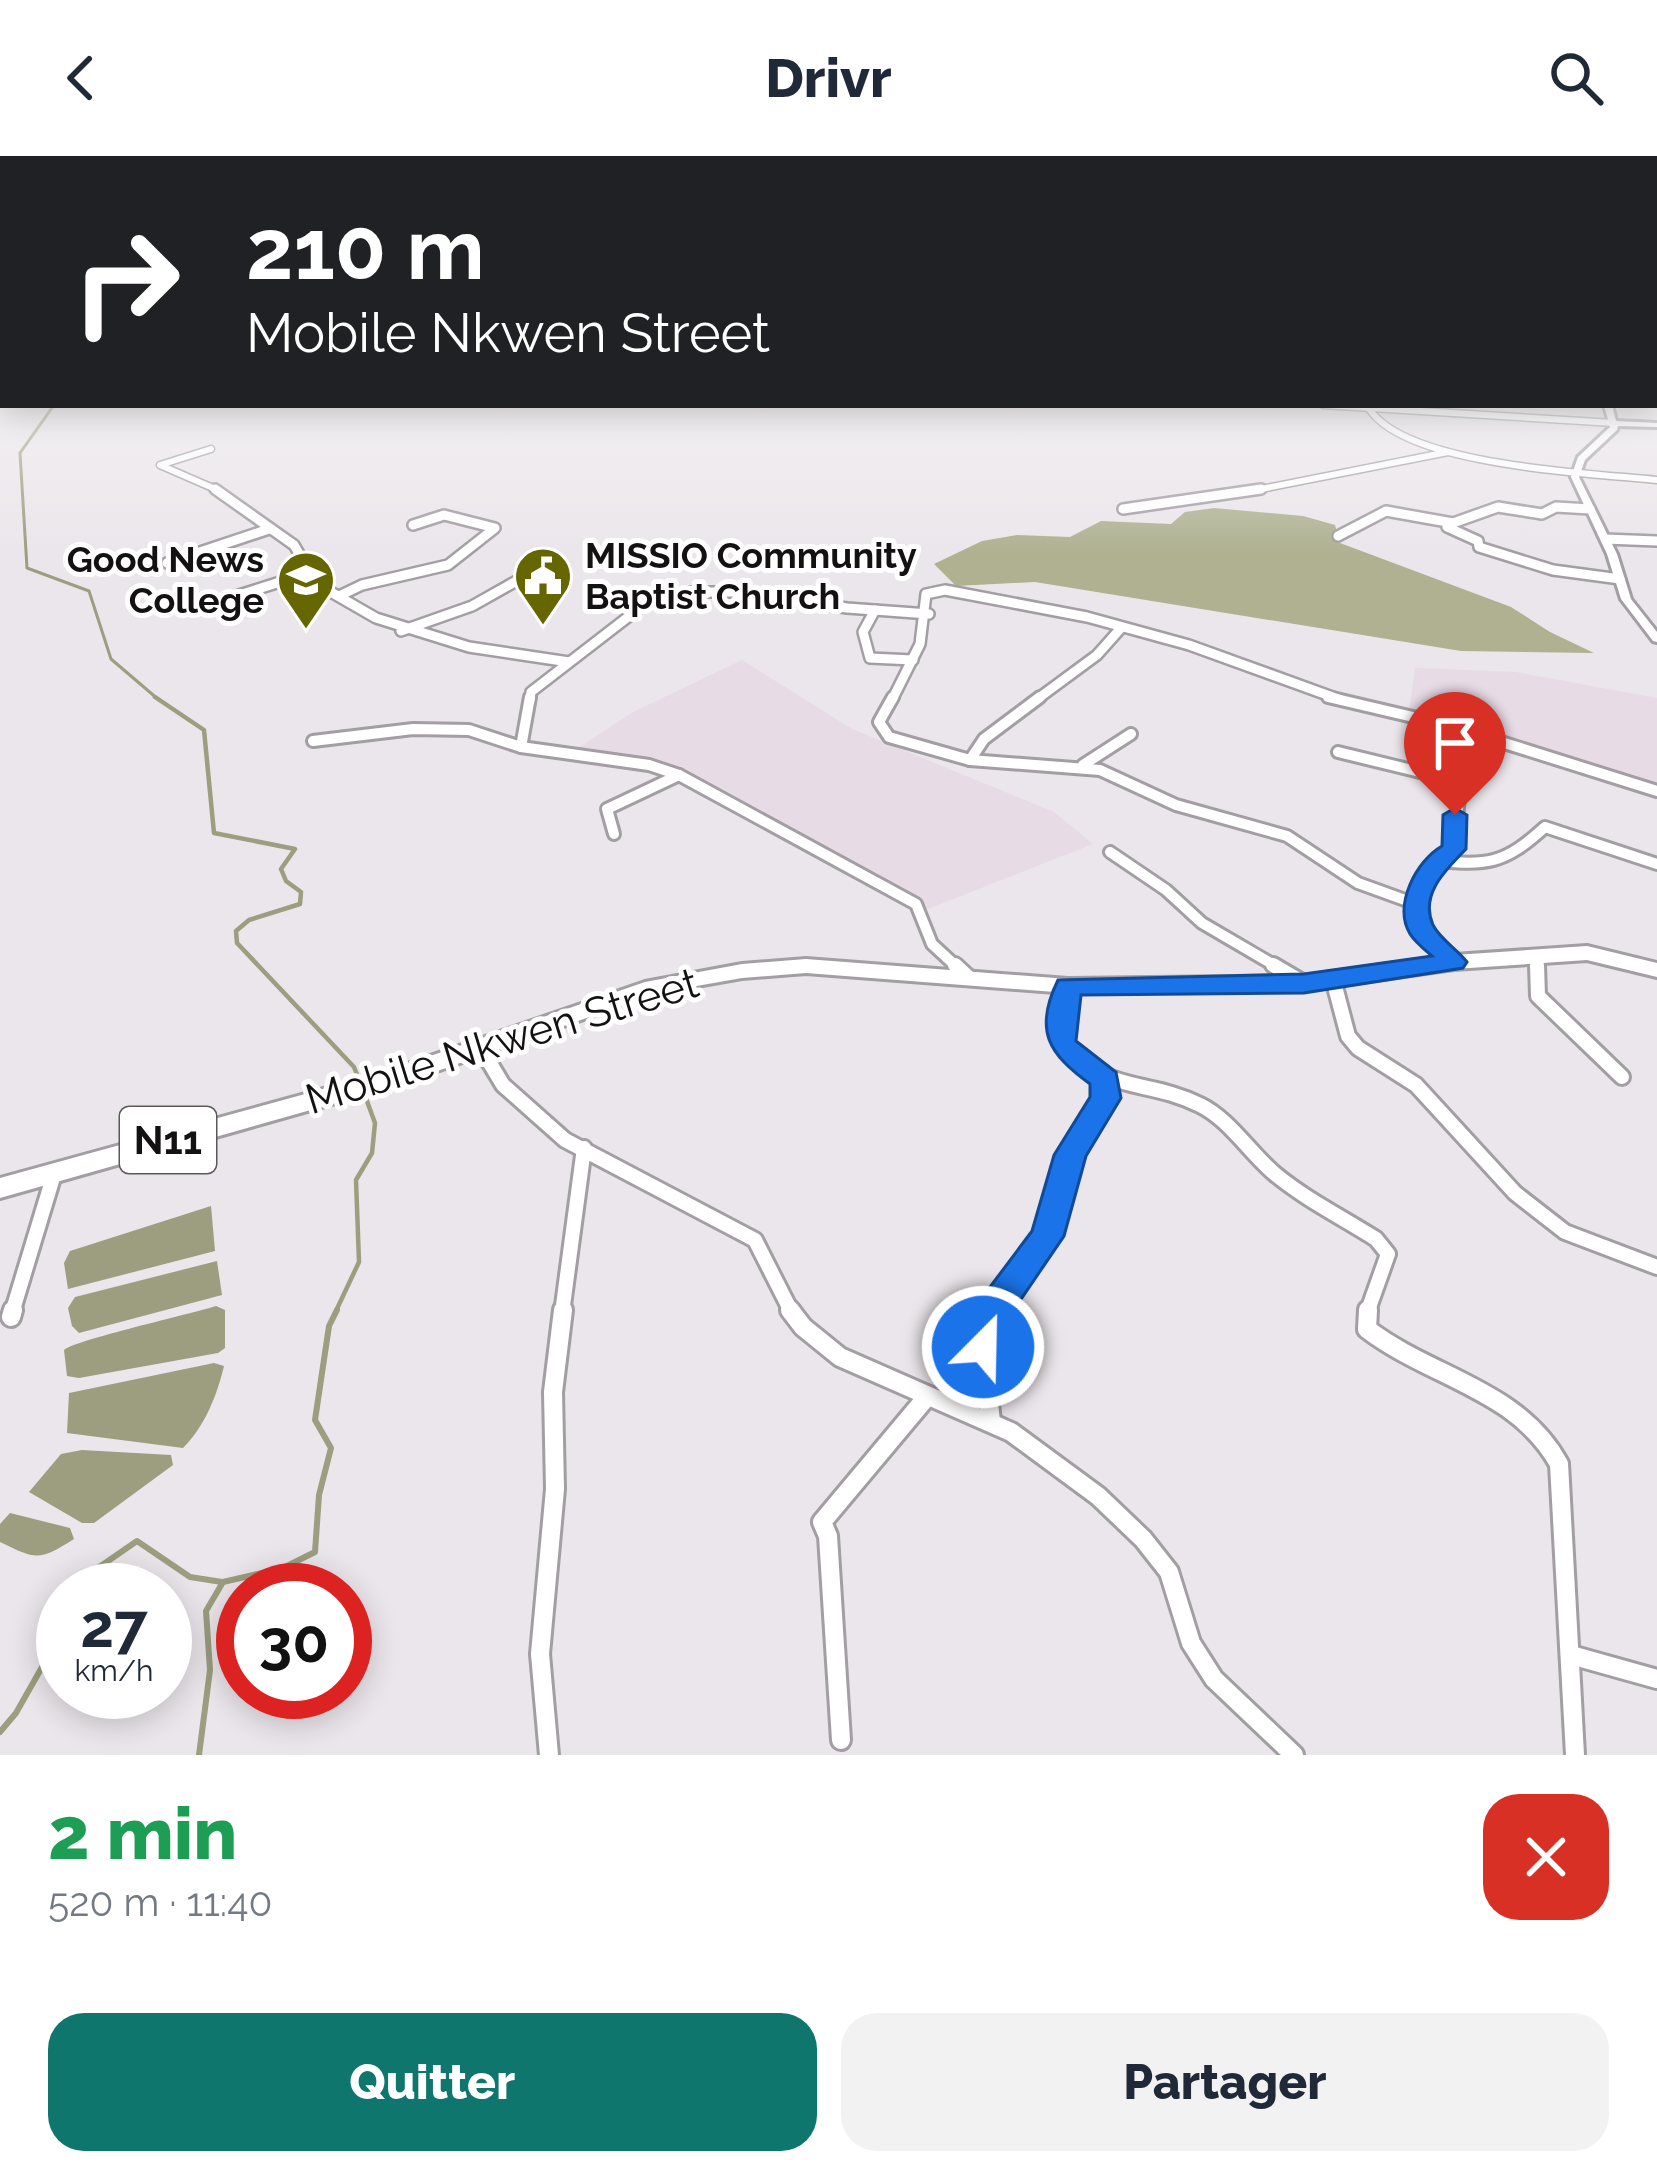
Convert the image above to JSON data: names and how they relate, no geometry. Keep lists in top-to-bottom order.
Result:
{
  "streets": {
    "highway": ["Mobile Nkwen Street", "N11"]
  },
  "places": {
    "public building": ["MISSIO Community Baptist Church"],
    "school or university": ["Good News College"]
  },
  "page": {
    "header": "Drivr",
    "turn": ["210 m", "Mobile Nkwen Street"],
    "speed": "27 km/h",
    "limit": "30",
    "heading": ["2 min", "520 m · 11:40"],
    "buttons": ["Quitter", "Partager"]
  }
}
